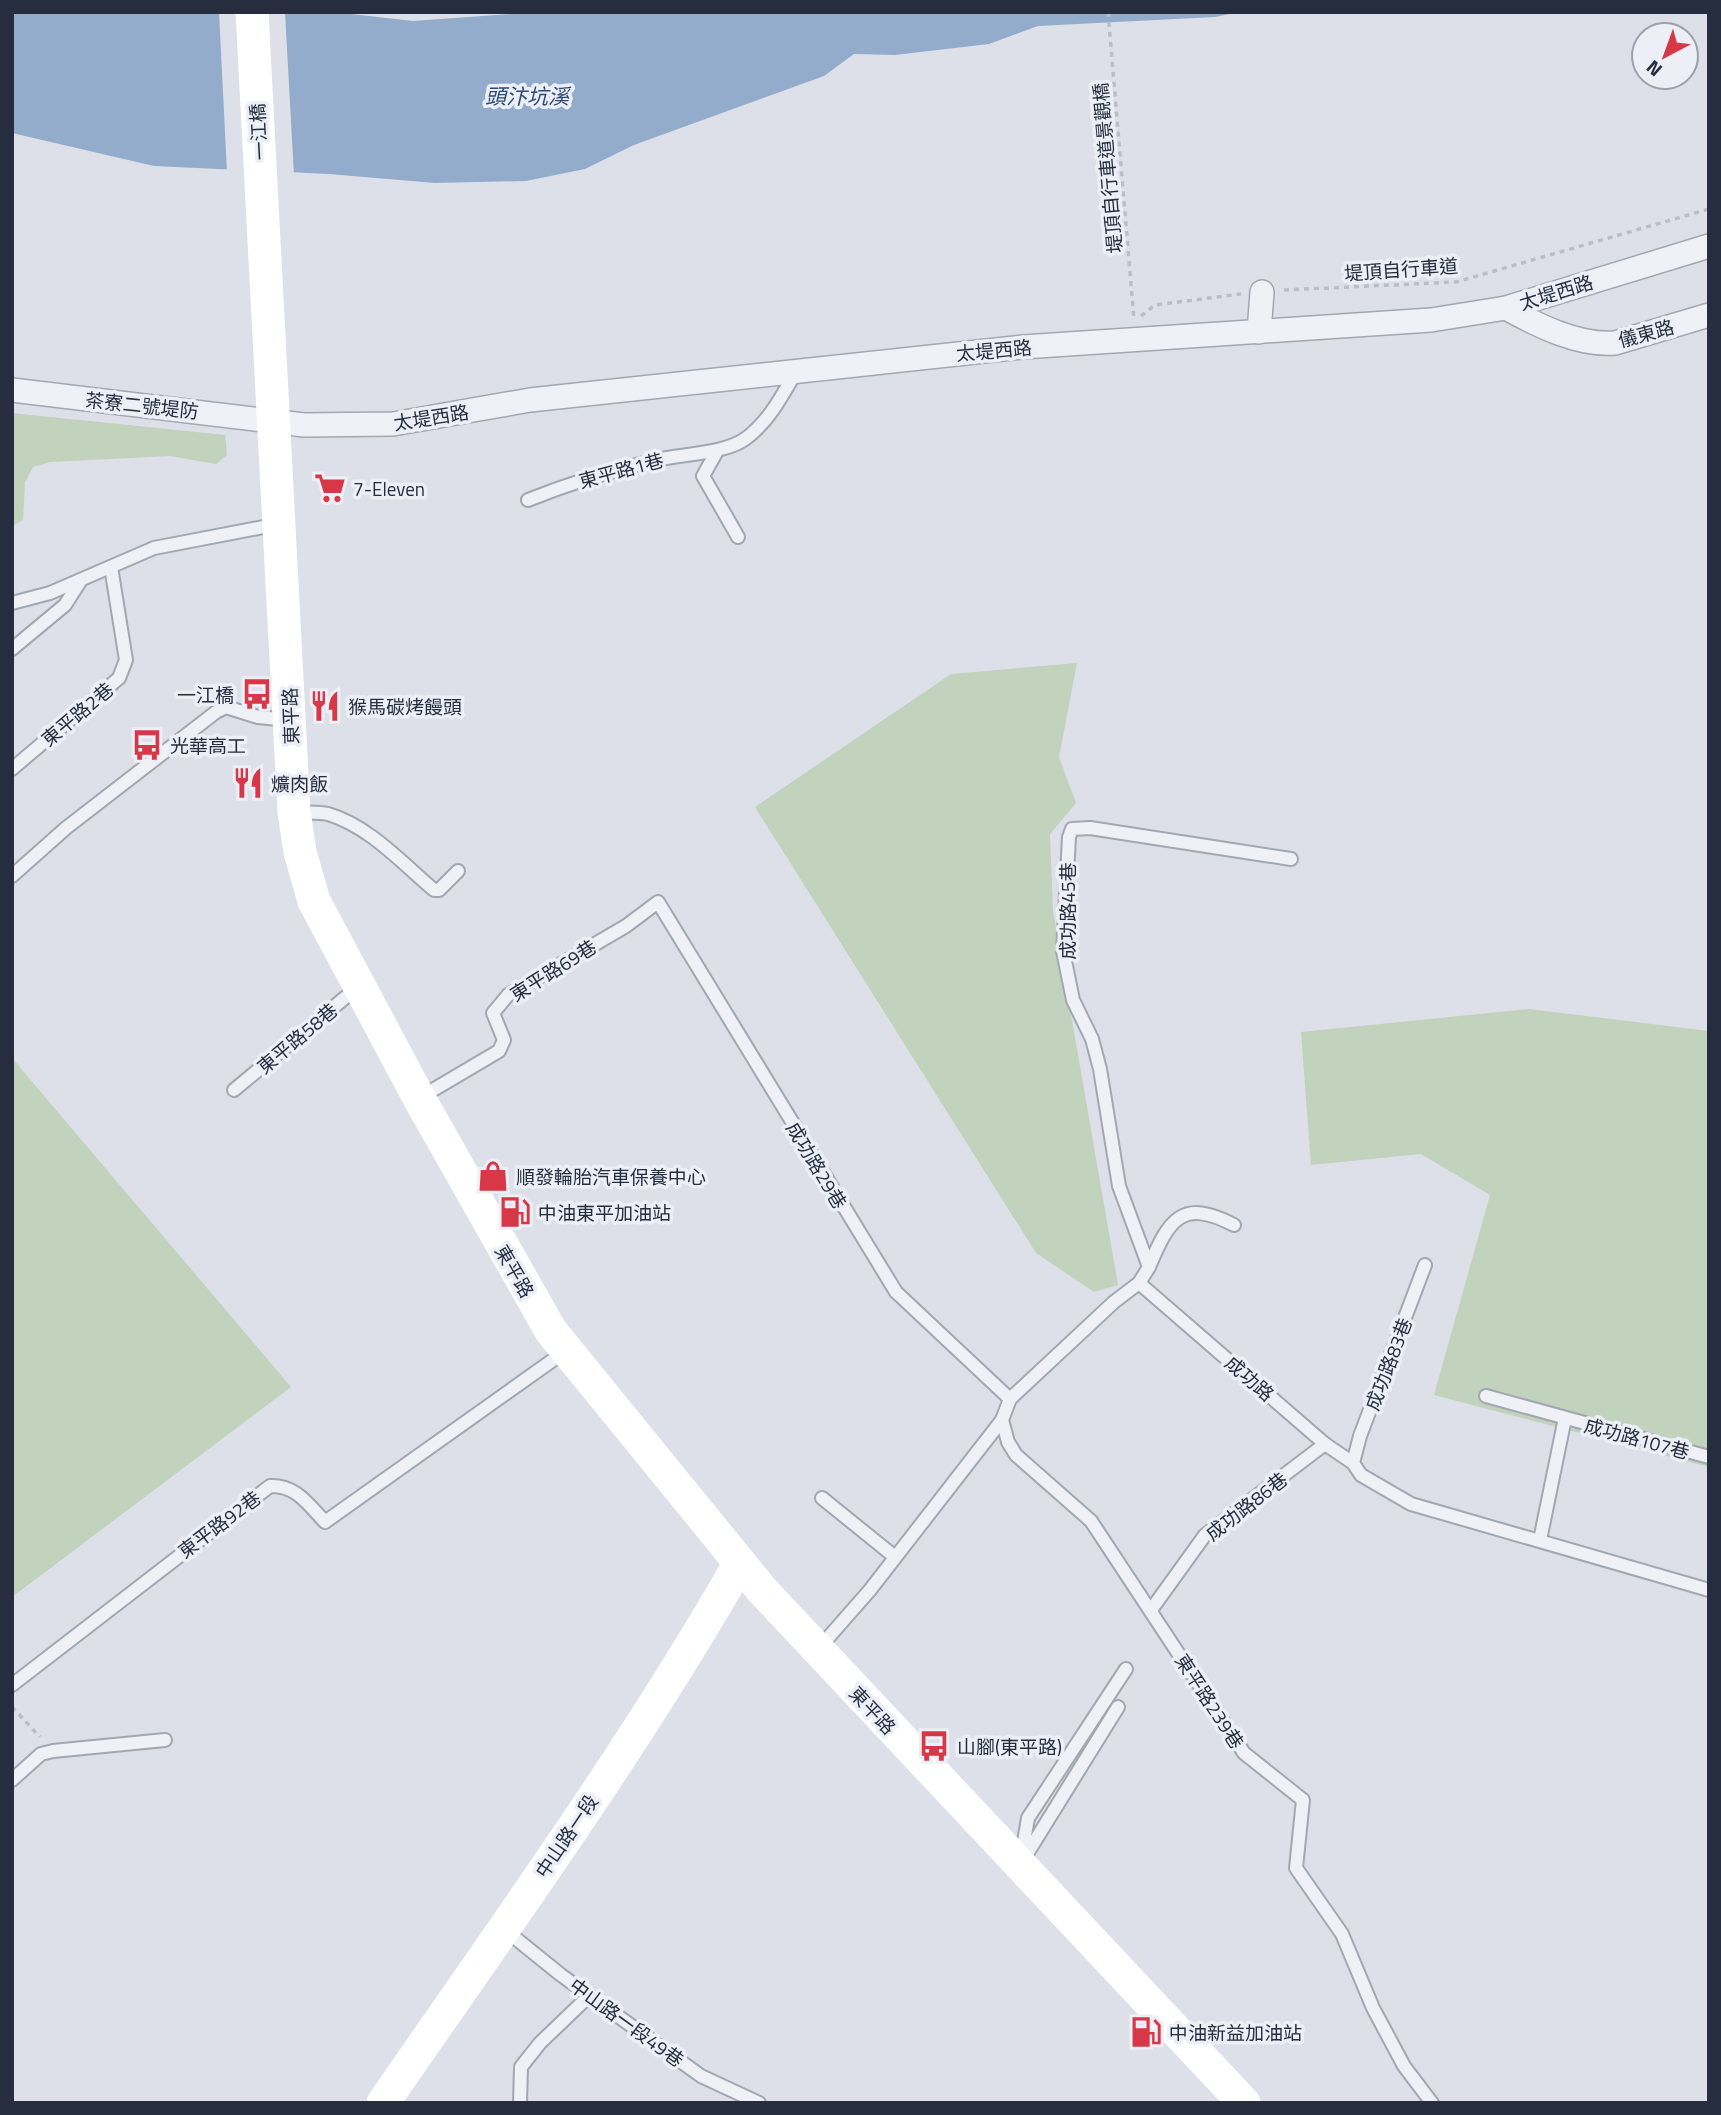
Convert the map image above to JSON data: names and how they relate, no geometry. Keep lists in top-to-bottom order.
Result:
{
  "streets": {
    "main road": ["一江橋", "東平路", "中山路一段"],
    "street": ["太堤西路", "儀東路", "茶寮二號堤防"],
    "lane": [
      "東平路1巷",
      "東平路2巷",
      "成功路45巷",
      "東平路69巷",
      "東平路58巷",
      "成功路29巷",
      "成功路83巷",
      "成功路",
      "成功路107巷",
      "成功路86巷",
      "東平路92巷",
      "東平路239巷",
      "中山路一段49巷"
    ],
    "path": ["堤頂自行車道景觀橋", "堤頂自行車道"]
  },
  "crossings": [
    ["一江橋", "太堤西路"],
    ["一江橋", "茶寮二號堤防"],
    ["一江橋", "東平路"],
    ["堤頂自行車道景觀橋", "堤頂自行車道"],
    ["太堤西路", "儀東路"],
    ["太堤西路", "茶寮二號堤防"],
    ["太堤西路", "東平路1巷"],
    ["太堤西路", "東平路"],
    ["茶寮二號堤防", "東平路"],
    ["東平路", "東平路69巷"],
    ["東平路", "東平路58巷"],
    ["東平路", "東平路92巷"],
    ["東平路", "中山路一段"],
    ["東平路69巷", "成功路29巷"],
    ["成功路83巷", "成功路"],
    ["成功路", "成功路107巷"],
    ["成功路", "成功路86巷"],
    ["成功路86巷", "東平路239巷"],
    ["中山路一段", "中山路一段49巷"]
  ],
  "water": ["頭汴坑溪"],
  "places": {
    "supermarket": ["7-Eleven"],
    "bus stop": ["一江橋", "光華高工", "山腳(東平路)"],
    "restaurant": ["猴馬碳烤饅頭", "爌肉飯"],
    "shop": ["順發輪胎汽車保養中心"],
    "fuel station": ["中油東平加油站", "中油新益加油站"]
  },
  "north": "bottom left"
}
